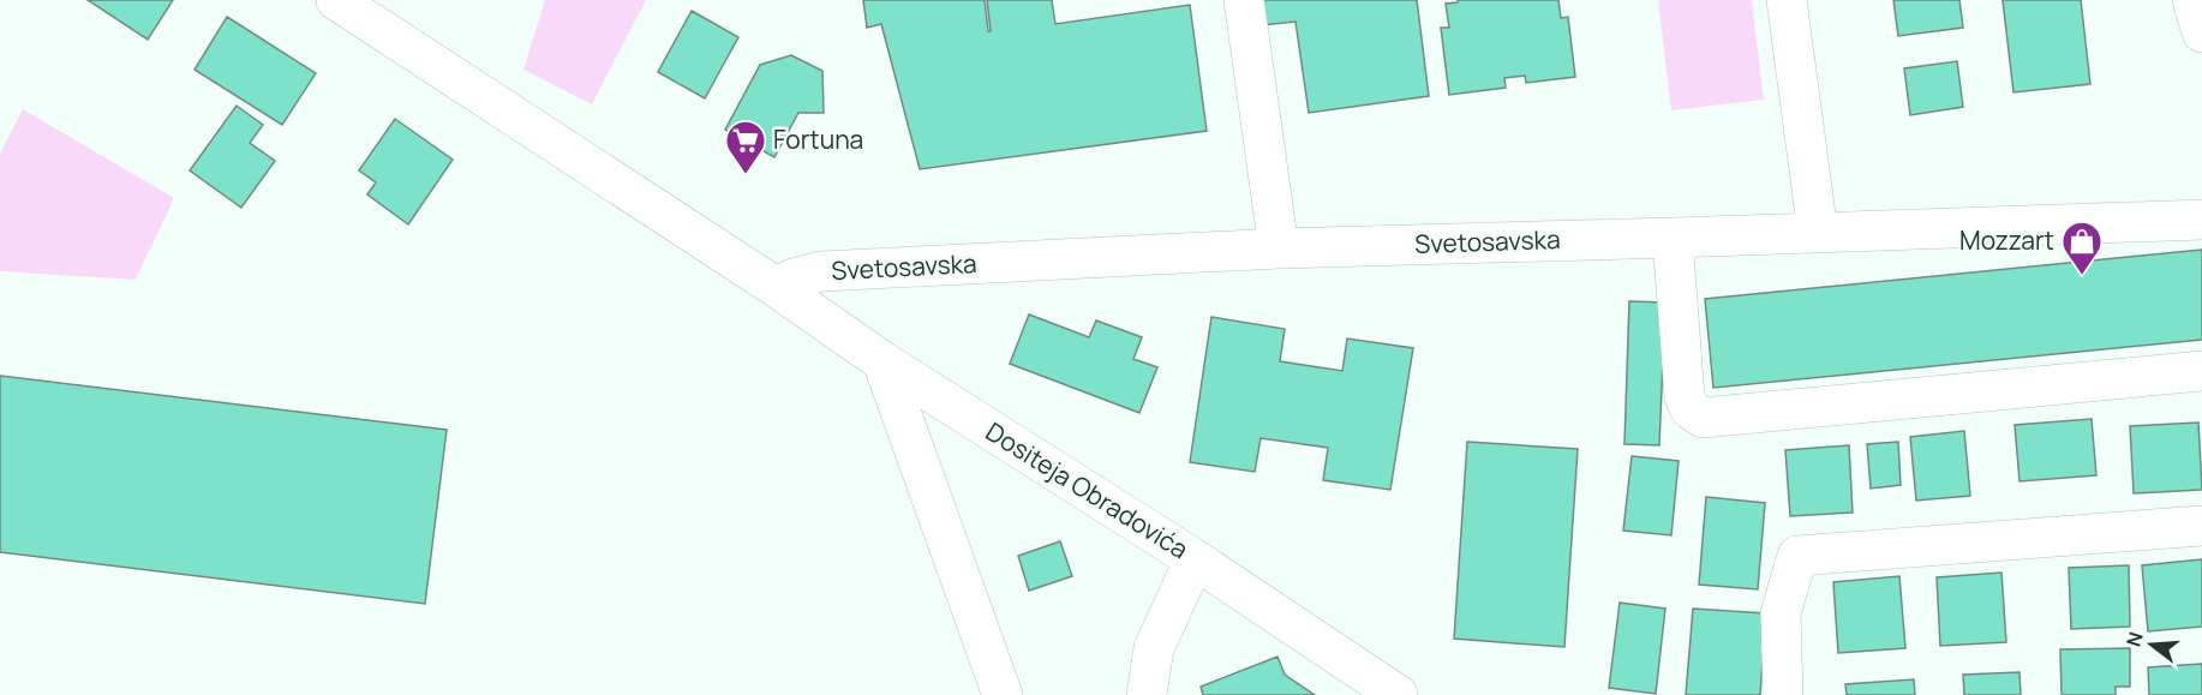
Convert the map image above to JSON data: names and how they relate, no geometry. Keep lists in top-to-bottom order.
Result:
{
  "streets": {
    "street": ["Svetosavska", "Dositeja Obradovića"]
  },
  "crossings": [
    ["Svetosavska", "Dositeja Obradovića"]
  ],
  "places": {
    "supermarket": ["Fortuna"],
    "shop": ["Mozzart"]
  },
  "north": "left"
}
